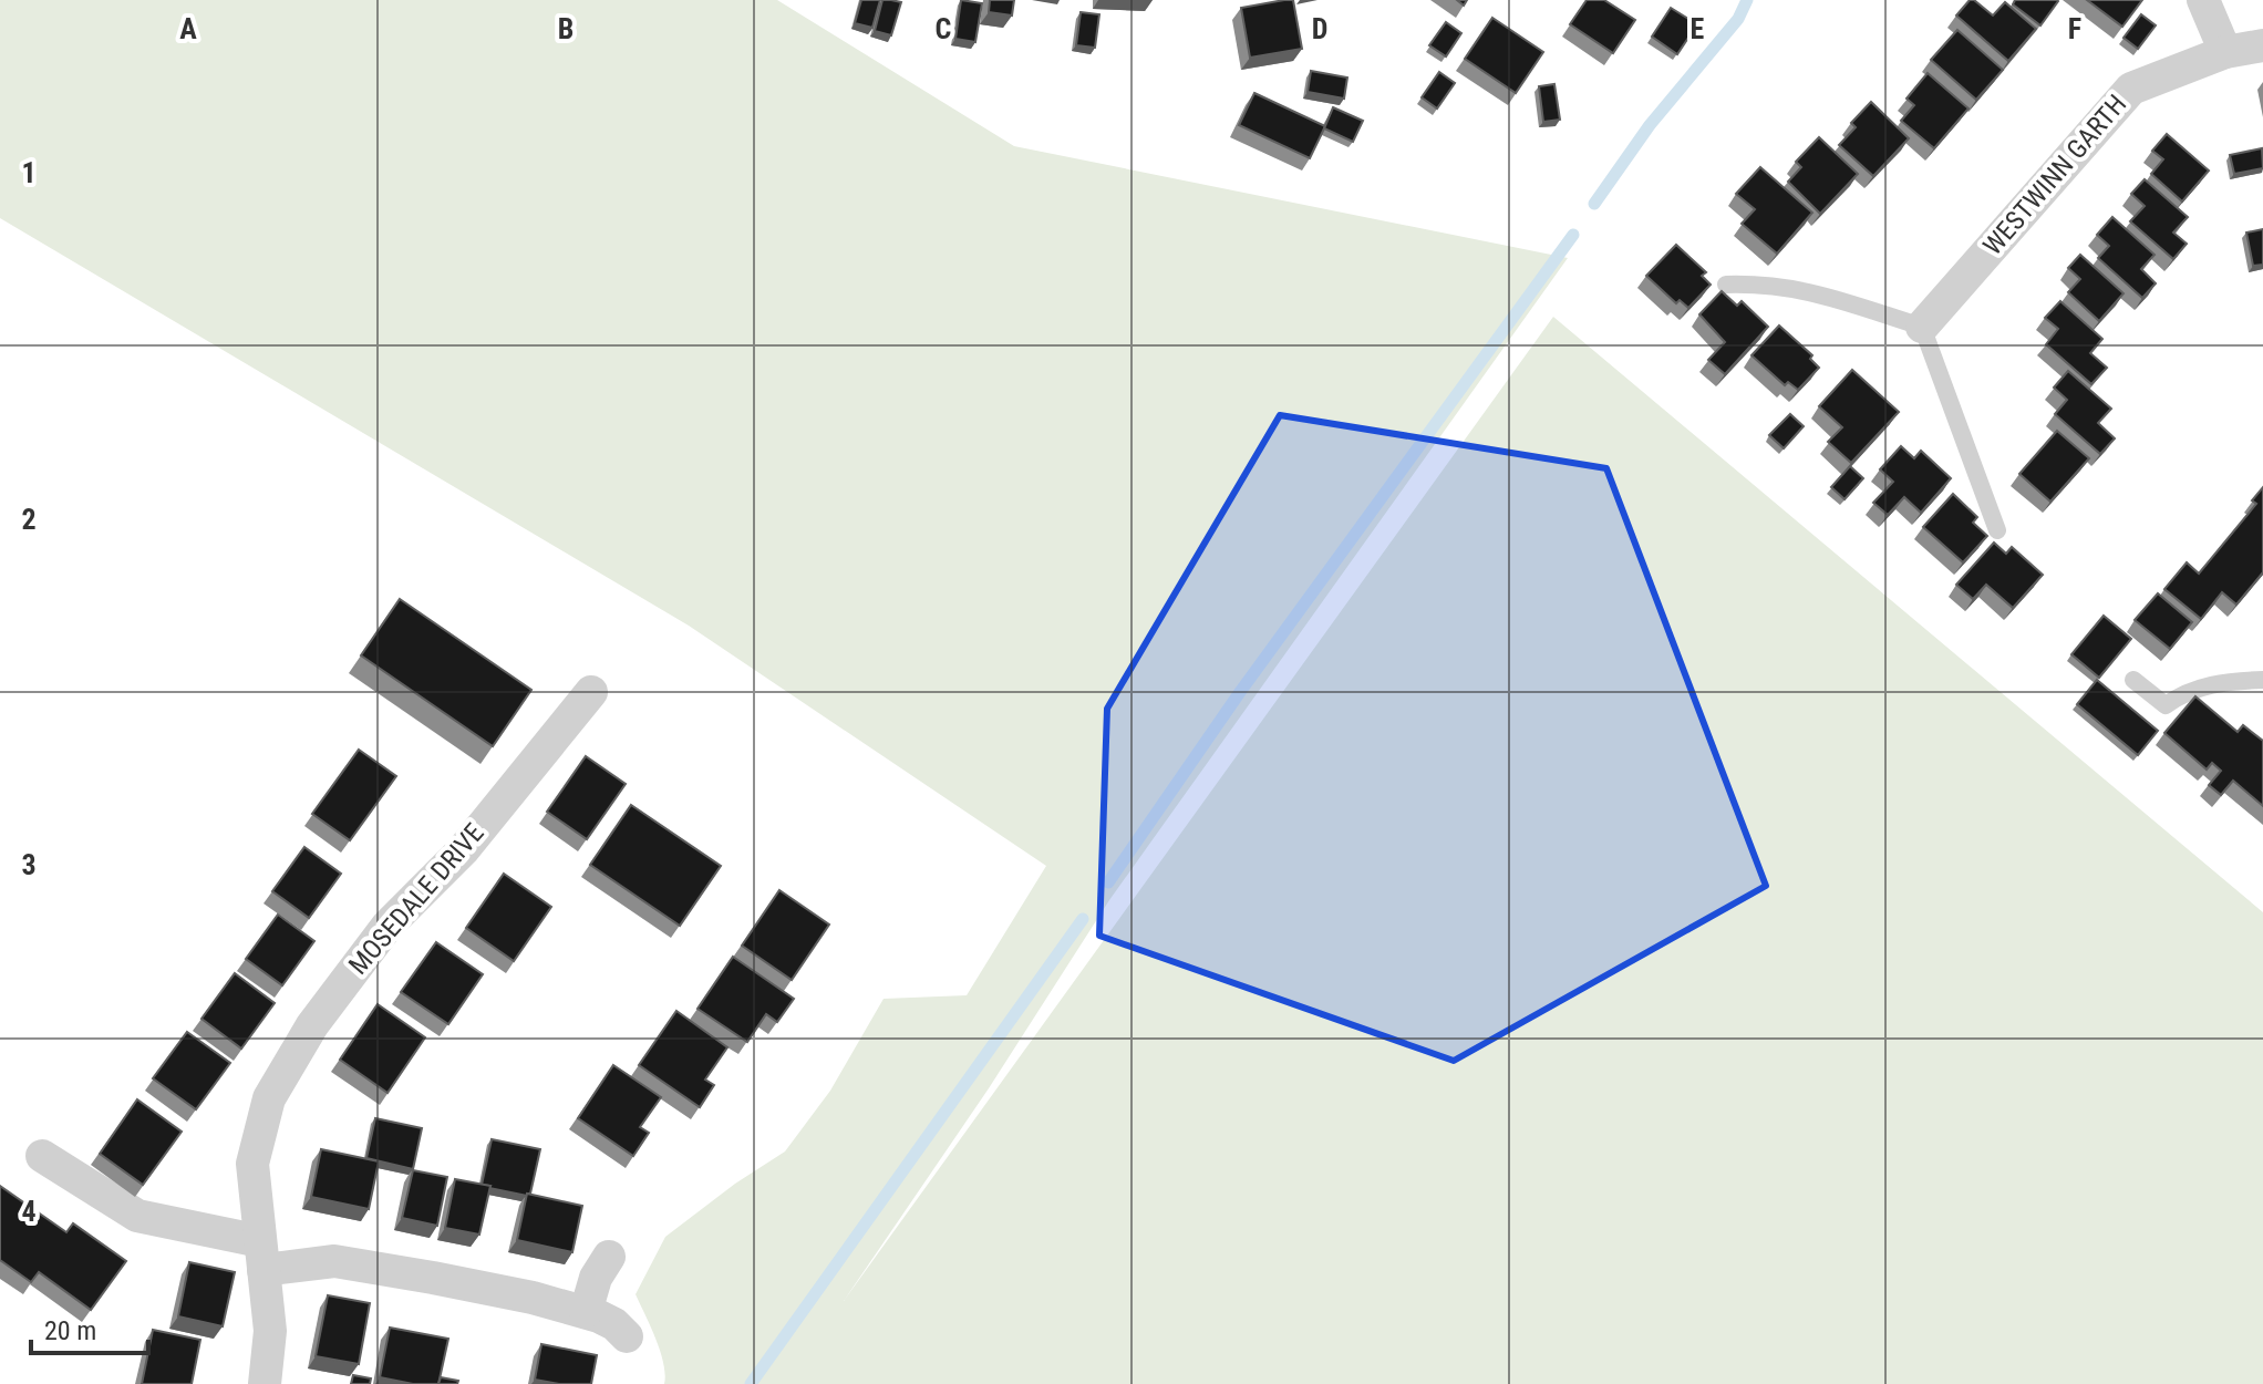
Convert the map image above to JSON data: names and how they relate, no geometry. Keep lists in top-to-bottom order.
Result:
{
  "streets": {
    "street": ["WESTWINN GARTH", "MOSEDALE DRIVE"]
  },
  "scale_bar": "20 m",
  "grid": {
    "columns": [
      "A",
      "B",
      "C",
      "D",
      "E",
      "F"
    ],
    "rows": [
      "1",
      "2",
      "3",
      "4"
    ]
  }
}
